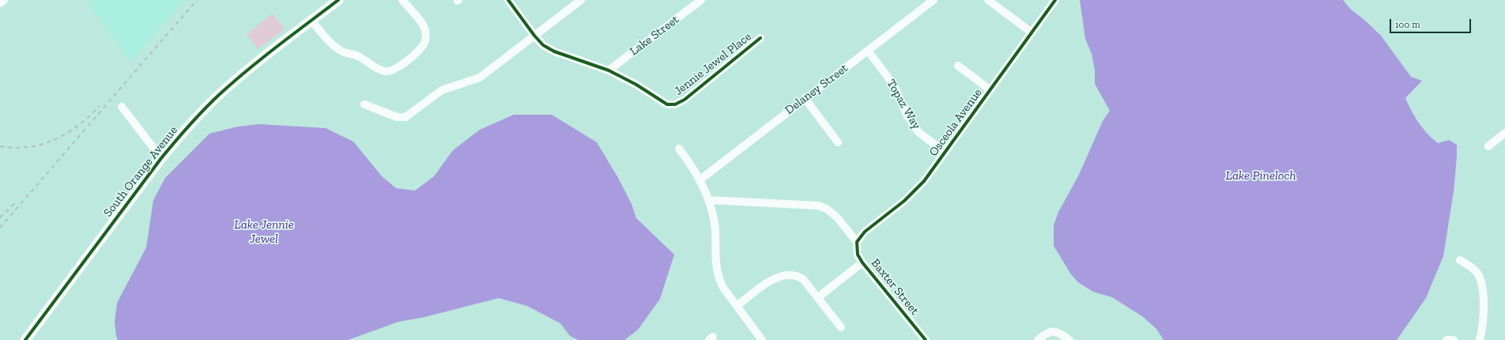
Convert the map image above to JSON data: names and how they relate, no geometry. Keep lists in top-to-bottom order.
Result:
{
  "streets": {
    "main road": ["South Orange Avenue"],
    "street": [
      "Lake Street",
      "Jennie Jewel Place",
      "Delaney Street",
      "Topaz Way",
      "Osceola Avenue",
      "Baxter Street"
    ]
  },
  "crossings": [
    ["Lake Street", "Jennie Jewel Place"],
    ["Delaney Street", "Topaz Way"],
    ["Topaz Way", "Osceola Avenue"],
    ["Osceola Avenue", "Baxter Street"]
  ],
  "water": ["Lake Pineloch", "Lake Jennie Jewel"],
  "scale_bar": "100 m"
}
